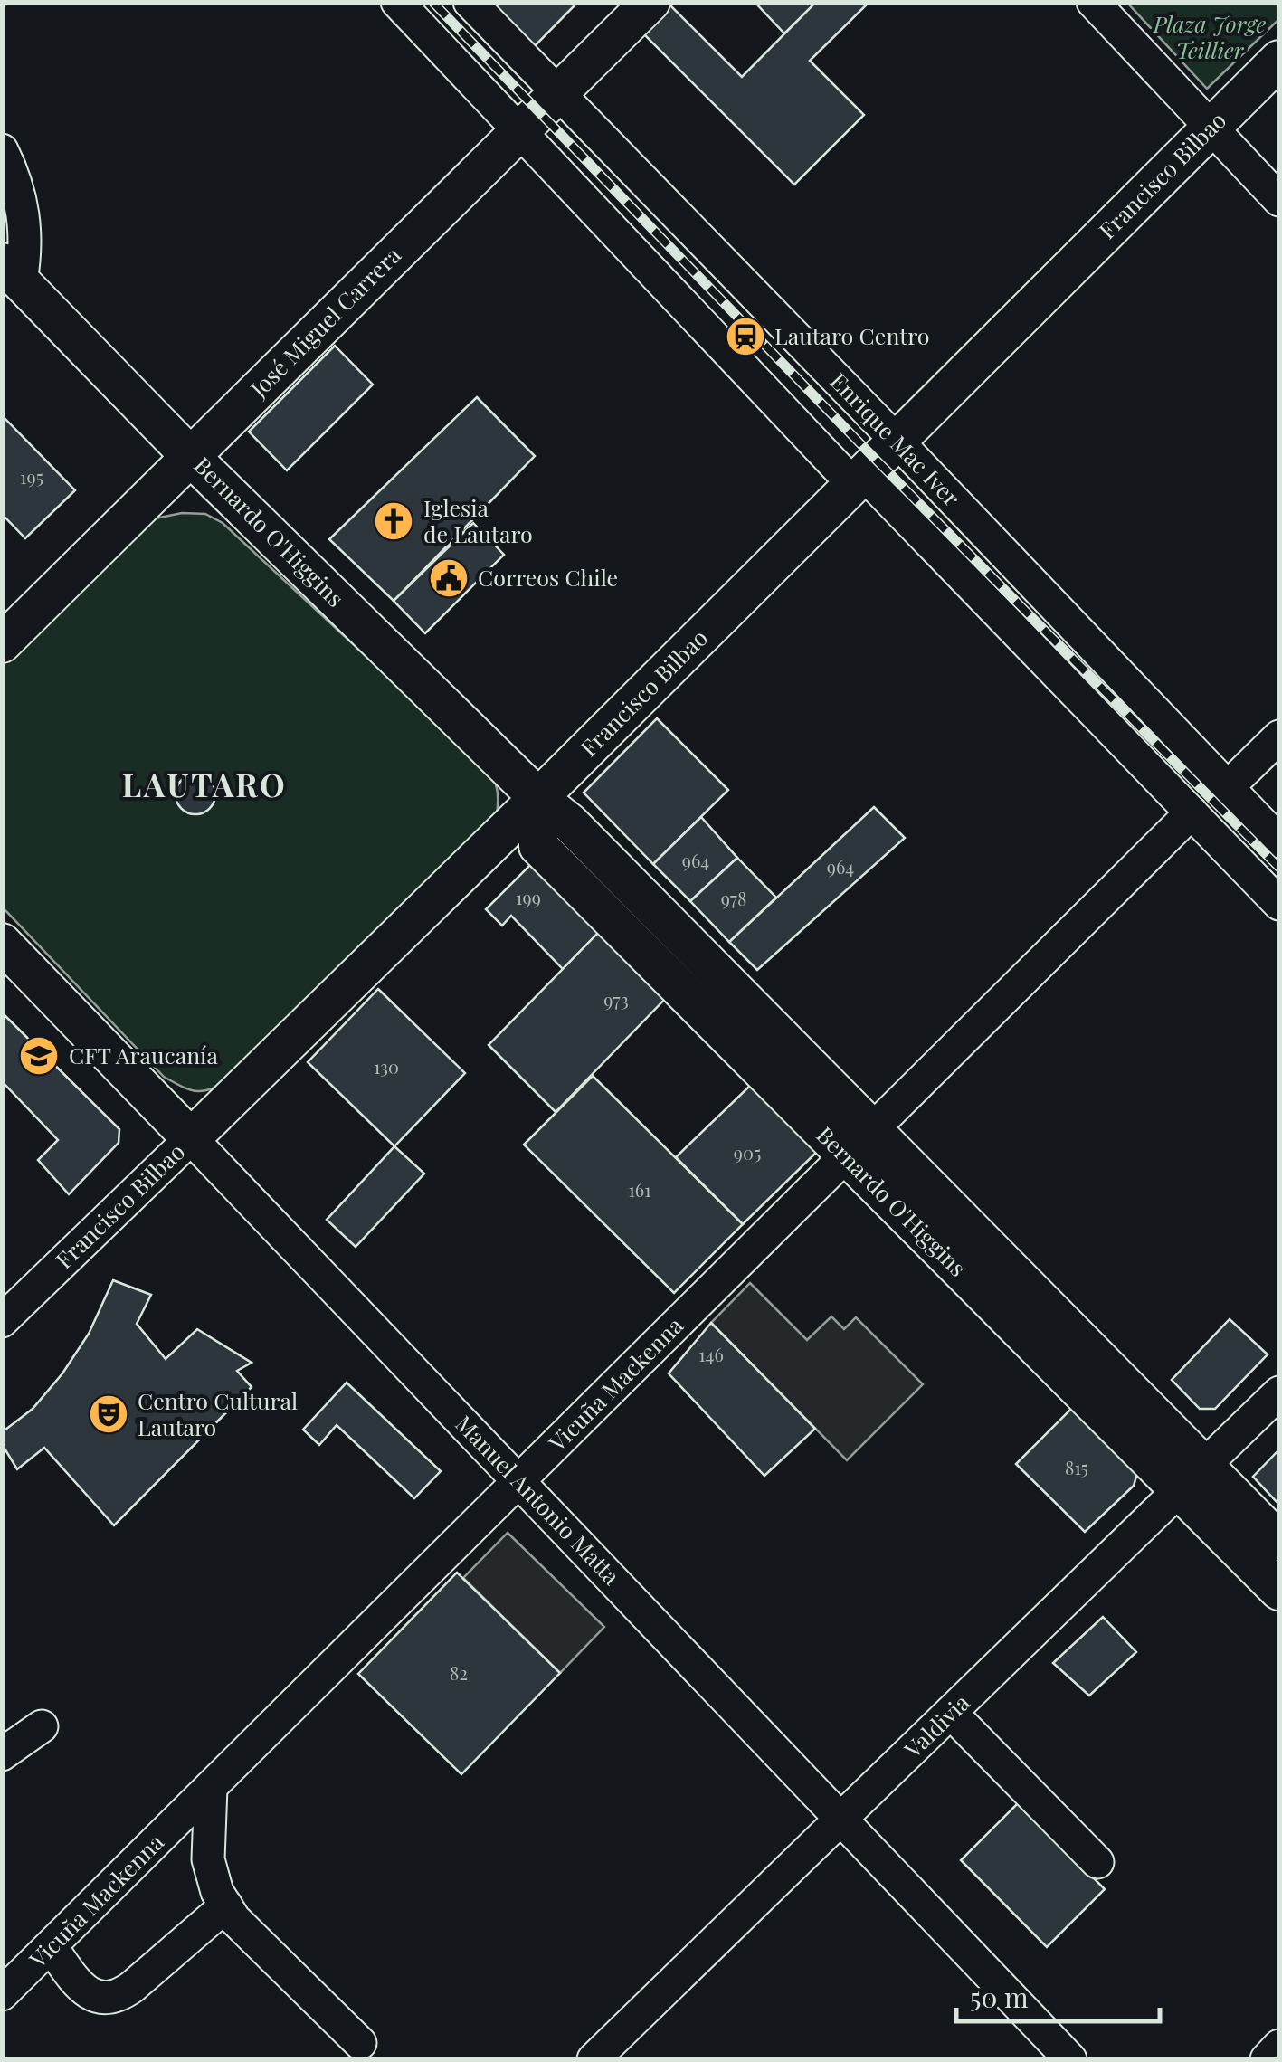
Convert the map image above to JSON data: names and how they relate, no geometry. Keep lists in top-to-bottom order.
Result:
{
  "streets": {
    "main road": [
      "Francisco Bilbao",
      "José Miguel Carrera",
      "Bernardo O'Higgins",
      "Manuel Antonio Matta"
    ],
    "street": ["Enrique Mac Iver", "Vicuña Mackenna", "Valdivia"]
  },
  "crossings": [
    ["Francisco Bilbao", "Enrique Mac Iver"],
    ["Francisco Bilbao", "Bernardo O'Higgins"],
    ["Francisco Bilbao", "Manuel Antonio Matta"],
    ["José Miguel Carrera", "Enrique Mac Iver"],
    ["José Miguel Carrera", "Bernardo O'Higgins"],
    ["Enrique Mac Iver", "Vicuña Mackenna"],
    ["Bernardo O'Higgins", "Vicuña Mackenna"],
    ["Bernardo O'Higgins", "Valdivia"],
    ["Vicuña Mackenna", "Manuel Antonio Matta"],
    ["Manuel Antonio Matta", "Valdivia"]
  ],
  "districts": ["LAUTARO"],
  "parks": ["Plaza Jorge Teillier"],
  "places": {
    "station": ["Lautaro Centro"],
    "church": ["Iglesia de Lautaro"],
    "public building": ["Correos Chile"],
    "school or university": ["CFT Araucanía"],
    "theatre": ["Centro Cultural Lautaro"]
  },
  "house_numbers": [
    "195",
    "964",
    "964",
    "199",
    "978",
    "973",
    "130",
    "905",
    "161",
    "146",
    "815",
    "82"
  ],
  "scale_bar": "50 m"
}
